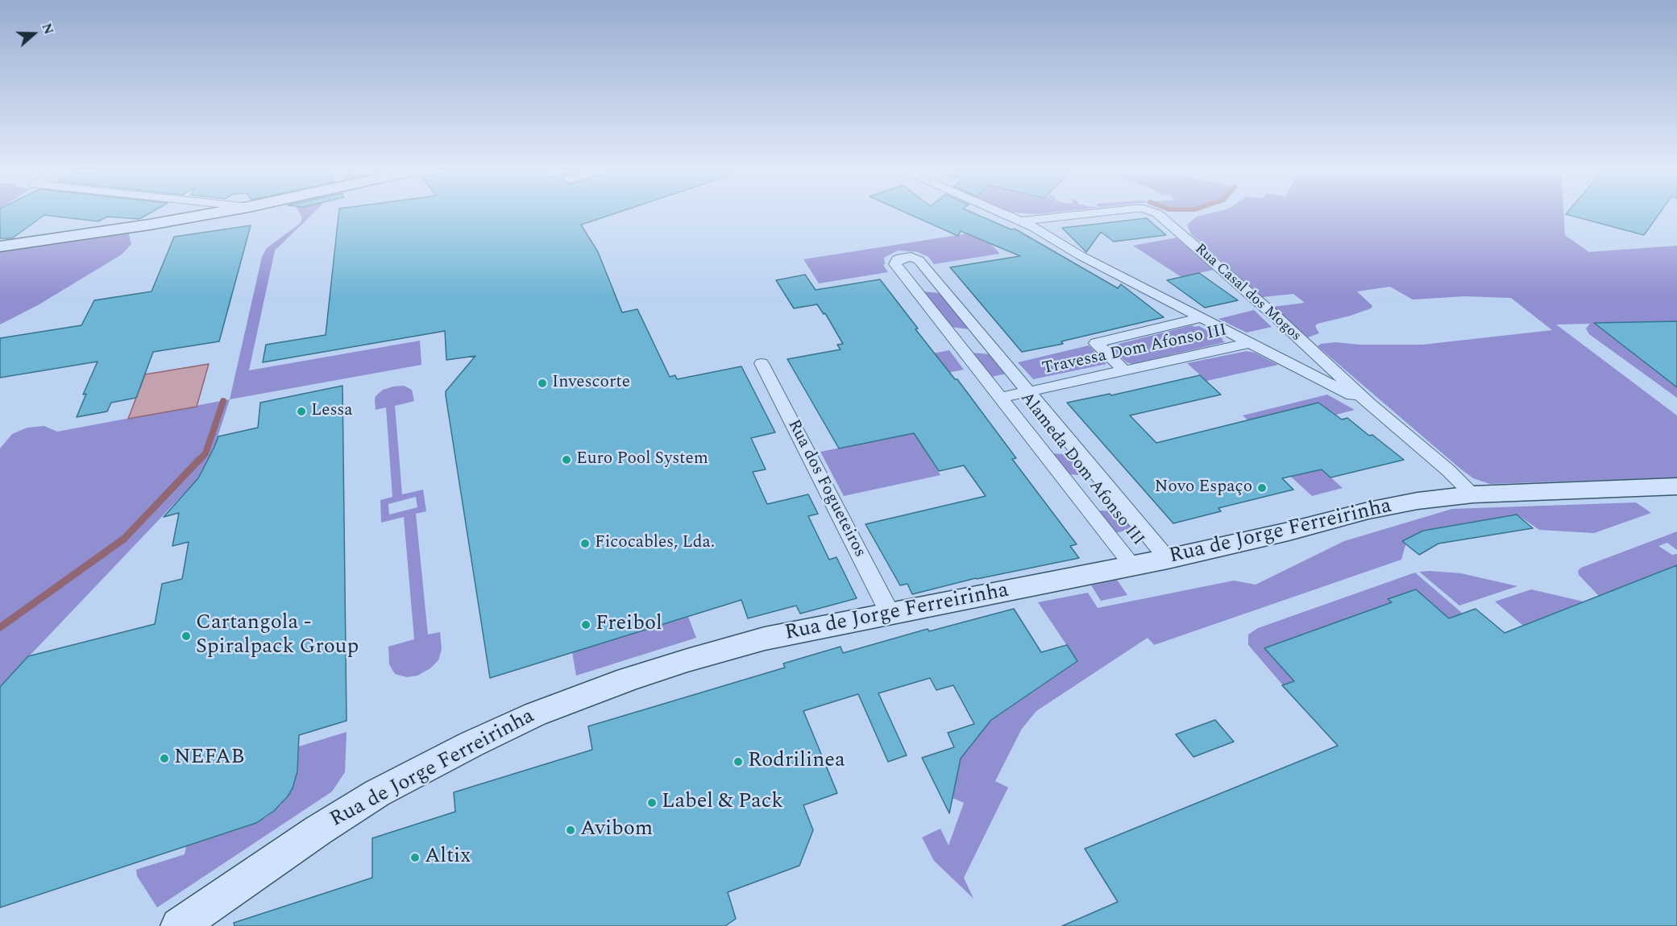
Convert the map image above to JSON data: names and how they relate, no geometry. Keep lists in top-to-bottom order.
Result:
{
  "streets": {
    "street": [
      "Rua Casal dos Mogos",
      "Travessa Dom Afonso III",
      "Alameda Dom Afonso III",
      "Rua dos Fogueteiros",
      "Rua de Jorge Ferreirinha"
    ]
  },
  "crossings": [
    ["Rua Casal dos Mogos", "Rua de Jorge Ferreirinha"],
    ["Travessa Dom Afonso III", "Alameda Dom Afonso III"],
    ["Alameda Dom Afonso III", "Rua de Jorge Ferreirinha"],
    ["Rua dos Fogueteiros", "Rua de Jorge Ferreirinha"]
  ],
  "places": [
    "Invescorte",
    "Lessa",
    "Euro Pool System",
    "Novo Espaço",
    "Ficocables, Lda.",
    "Freibol",
    "Cartangola - Spiralpack Group",
    "NEFAB",
    "Rodrilinea",
    "Label & Pack",
    "Avibom",
    "Altix"
  ],
  "north": "right"
}
